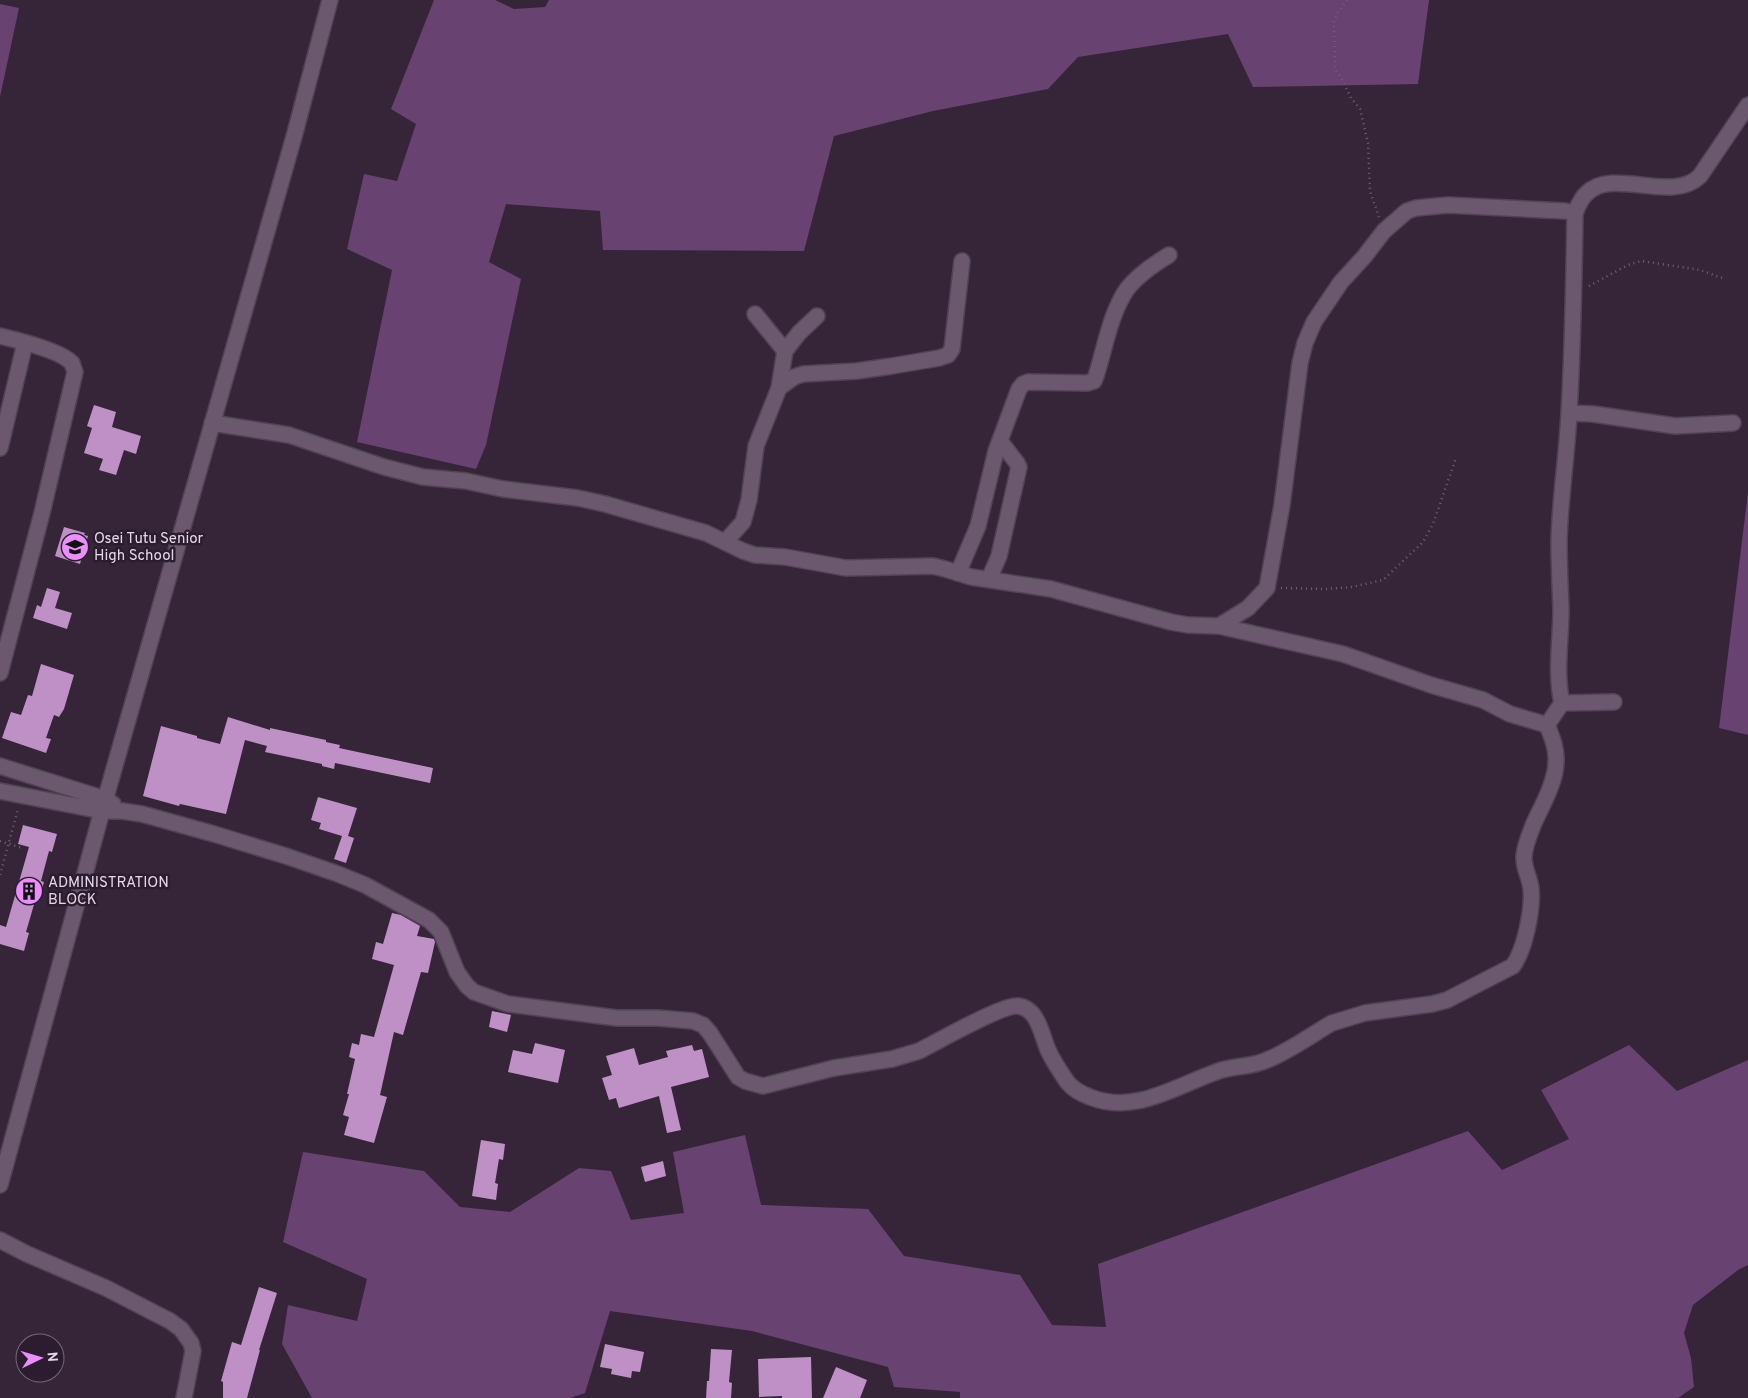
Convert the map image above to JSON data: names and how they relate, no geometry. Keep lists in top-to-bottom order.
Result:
{
  "places": {
    "school or university": ["Osei Tutu Senior High School"],
    "building": ["ADMINISTRATION BLOCK"]
  },
  "north": "right"
}
